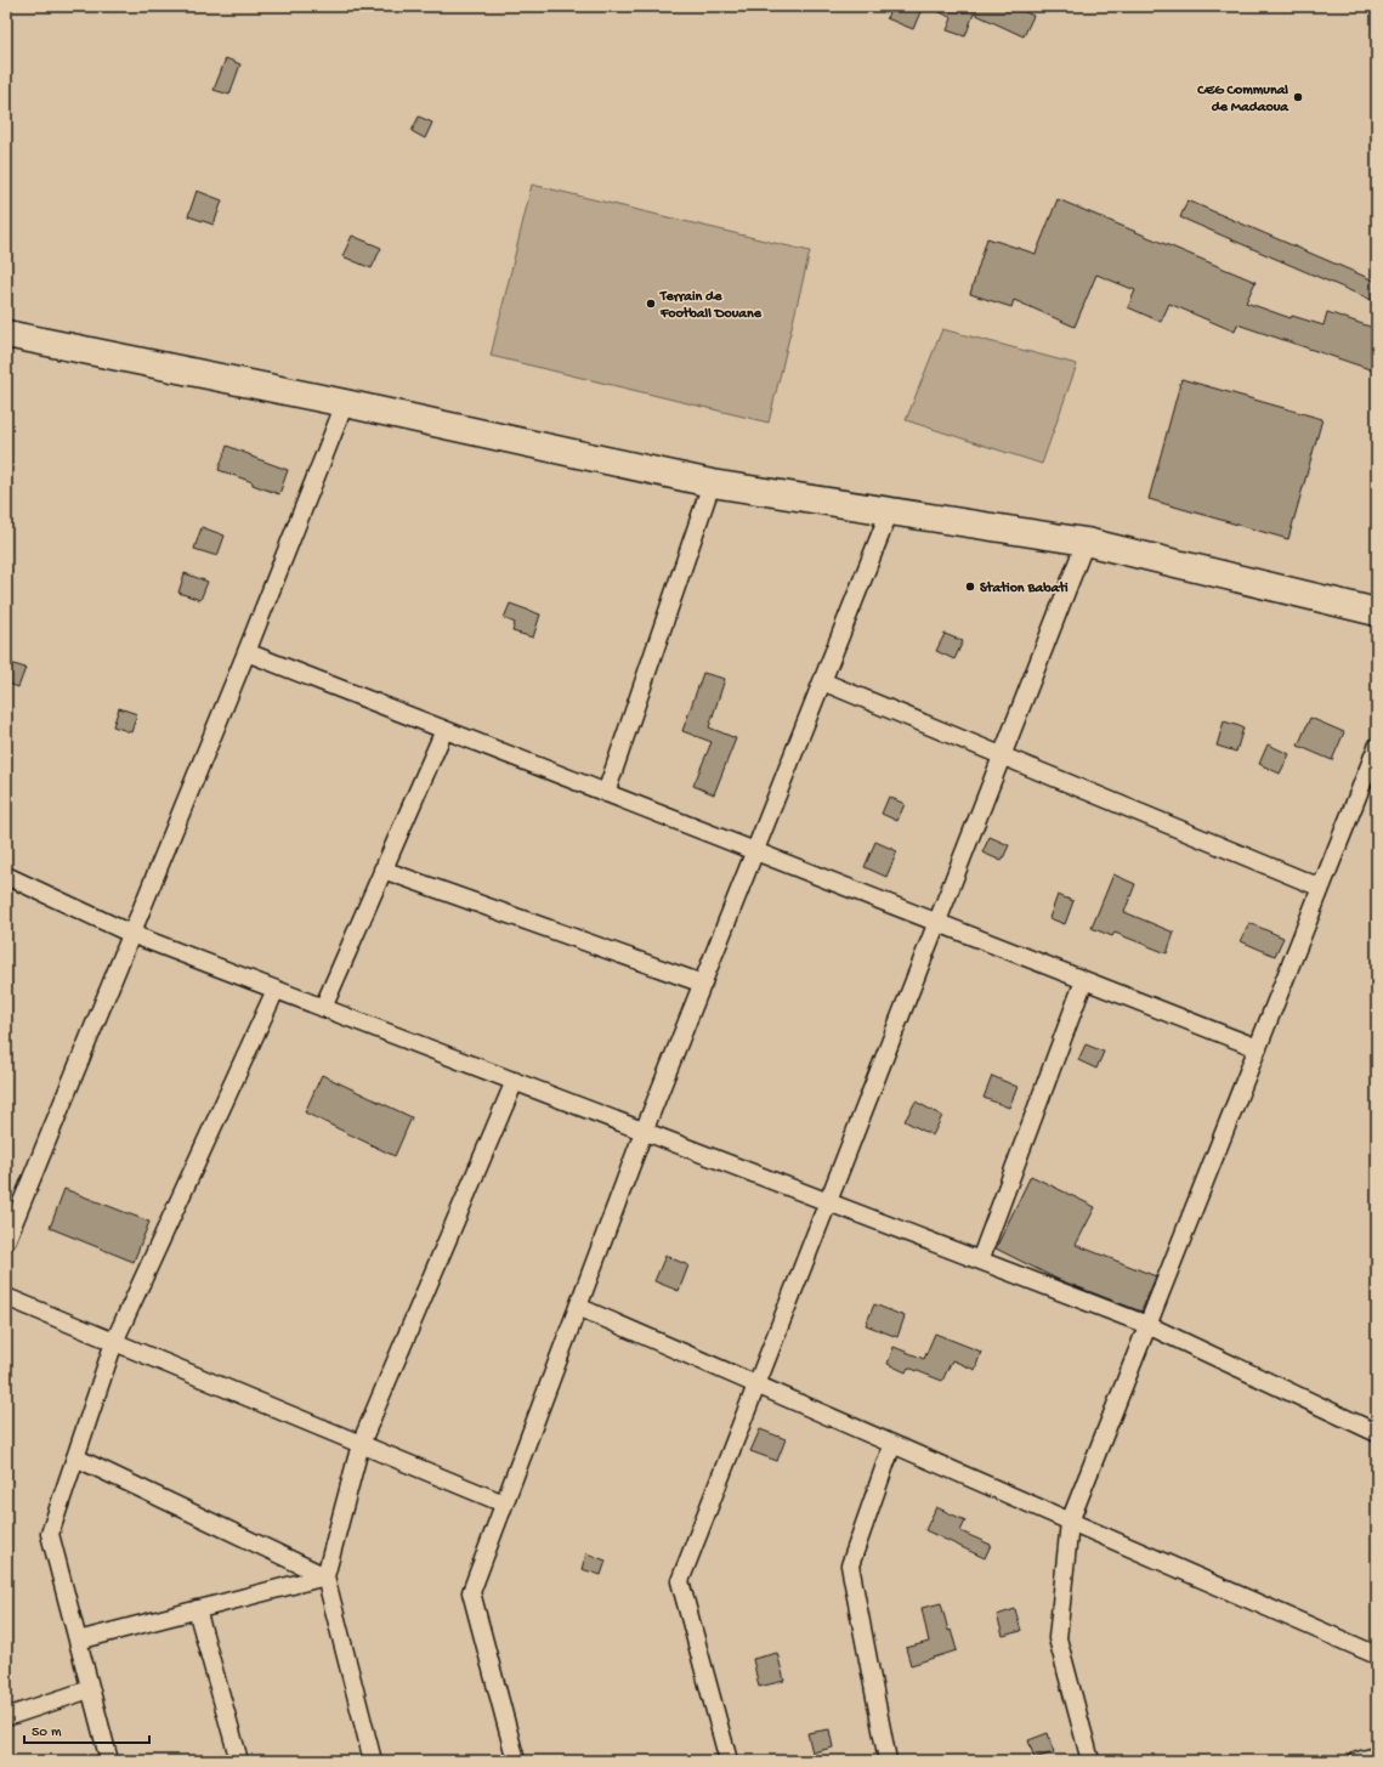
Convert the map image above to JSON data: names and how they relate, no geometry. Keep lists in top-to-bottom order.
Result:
{
  "places": ["CEG Communal de Madaoua", "Terrain de Football Douane", "Station Babati"],
  "scale_bar": "50 m"
}
